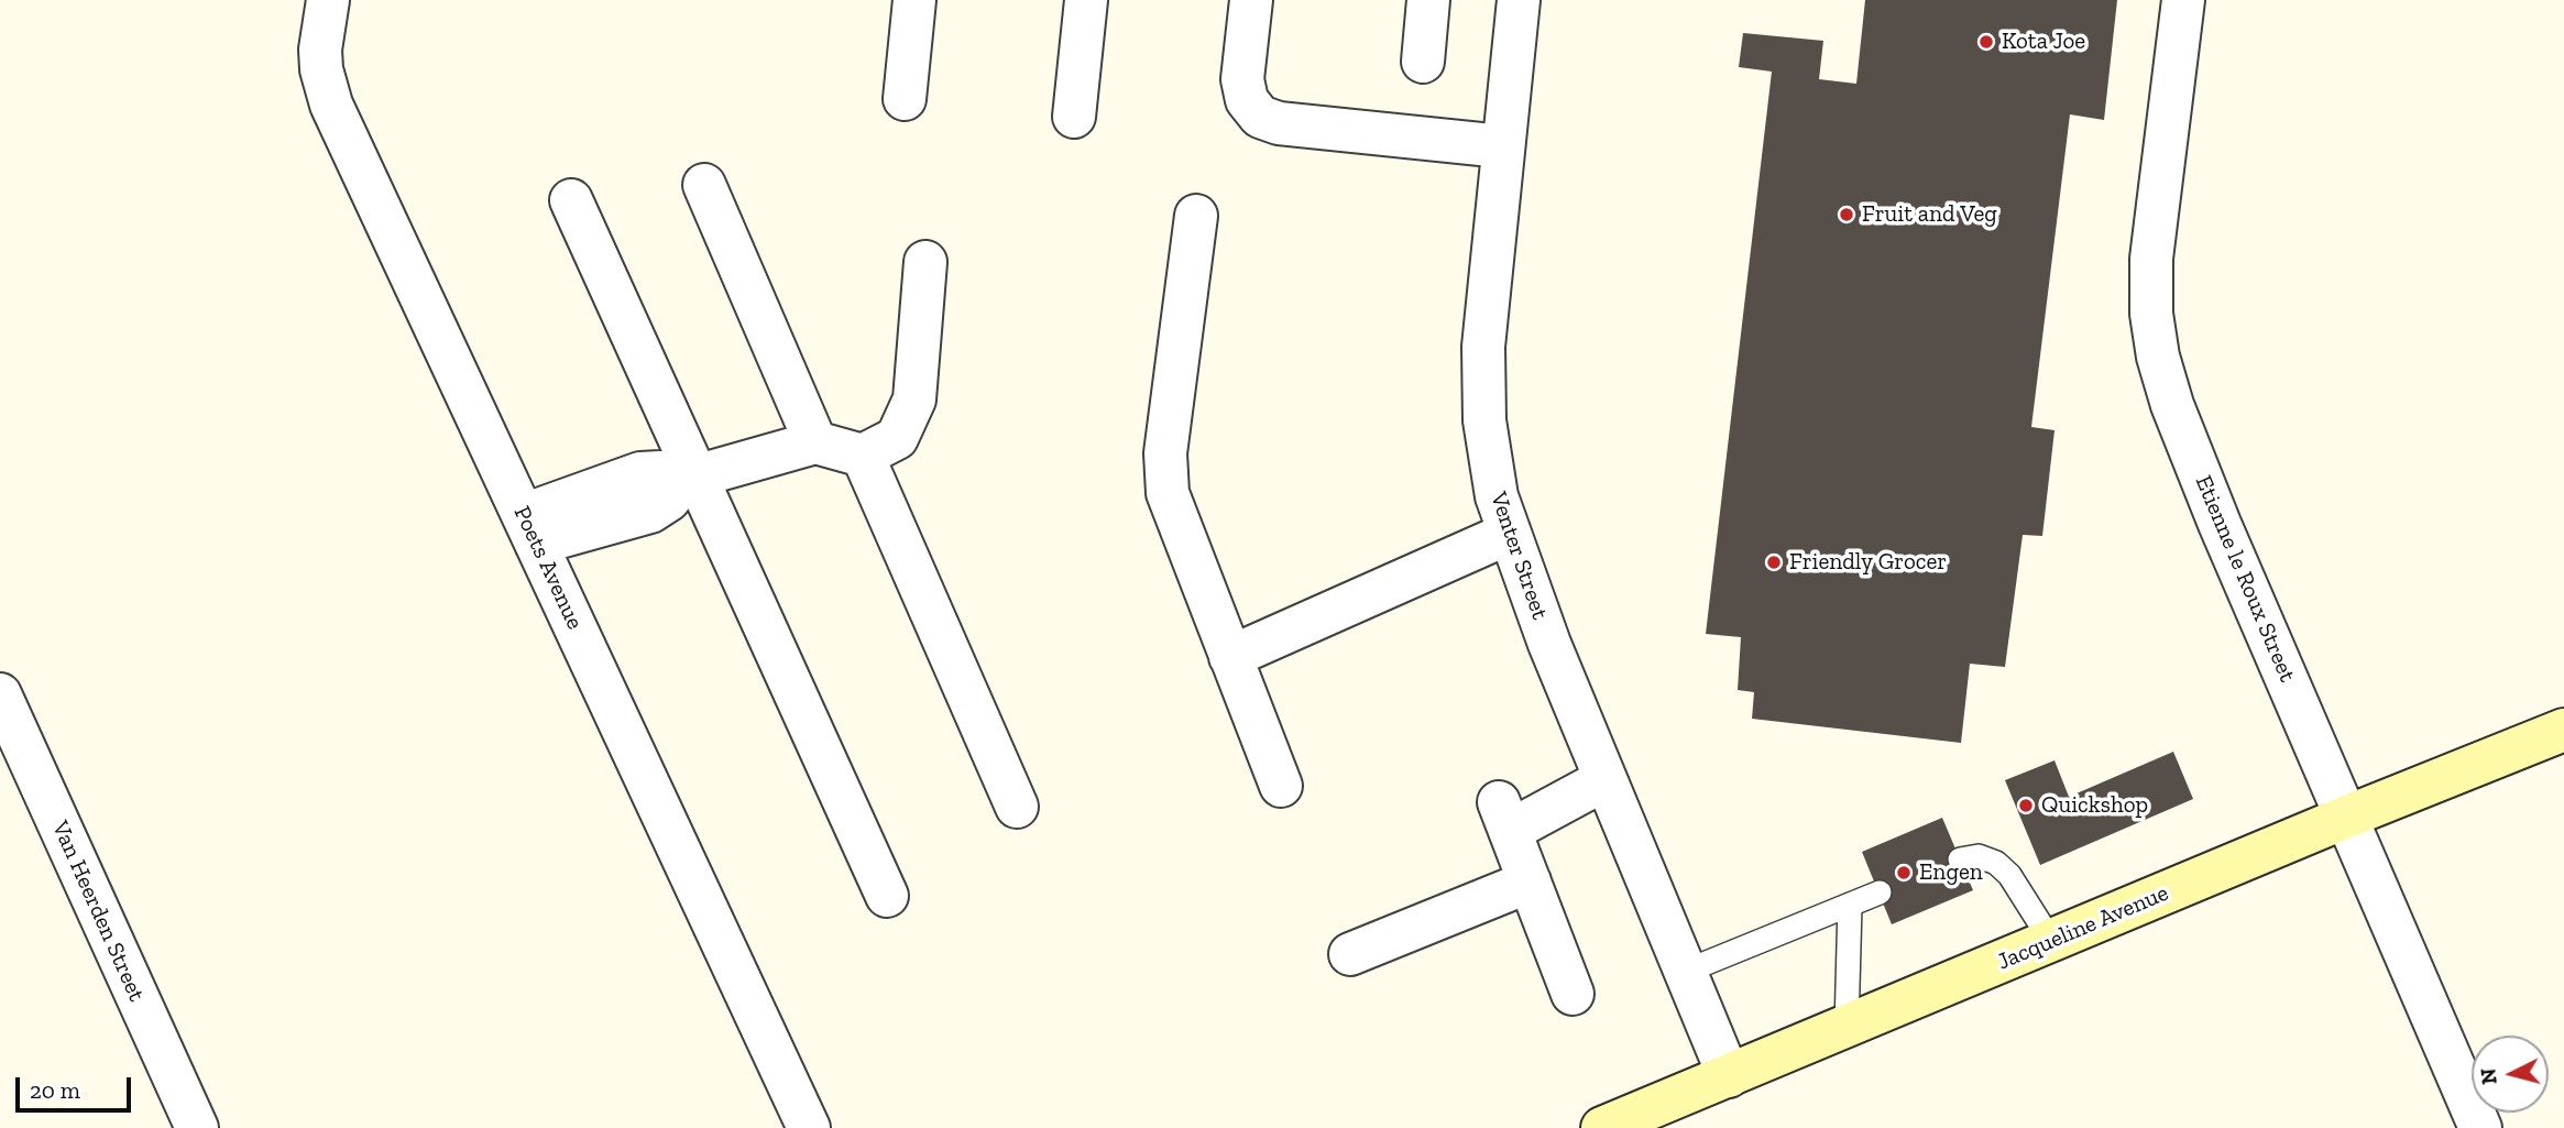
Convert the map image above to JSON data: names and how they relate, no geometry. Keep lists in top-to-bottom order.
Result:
{
  "streets": {
    "street": [
      "Venter Street",
      "Poets Avenue",
      "Etienne le Roux Street",
      "Van Heerden Street",
      "Jacqueline Avenue"
    ]
  },
  "crossings": [
    ["Venter Street", "Jacqueline Avenue"],
    ["Etienne le Roux Street", "Jacqueline Avenue"]
  ],
  "places": [
    "Kota Joe",
    "Fruit and Veg",
    "Friendly Grocer",
    "Quickshop",
    "Engen"
  ],
  "scale_bar": "20 m",
  "north": "left"
}
